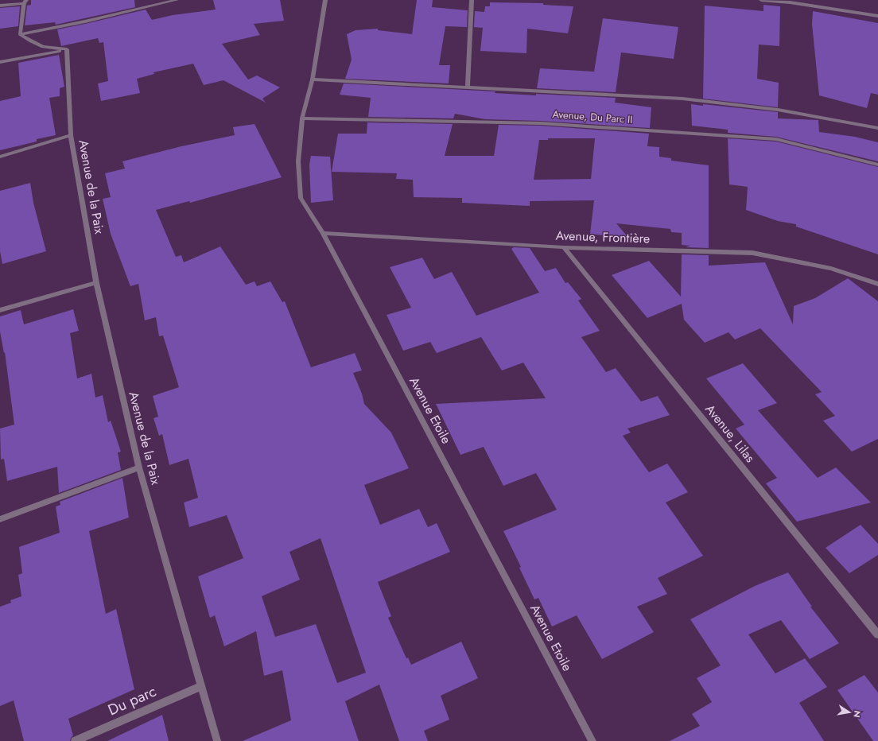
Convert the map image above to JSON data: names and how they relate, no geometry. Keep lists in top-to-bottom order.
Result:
{
  "streets": {
    "street": [
      "Avenue, Du Parc II",
      "Avenue de la Paix",
      "Avenue, Frontière",
      "Avenue Etoile",
      "Avenue, Lilas",
      "Du parc"
    ]
  },
  "crossings": [
    ["Avenue, Du Parc II", "Avenue Etoile"],
    ["Avenue de la Paix", "Du parc"],
    ["Avenue, Frontière", "Avenue Etoile"],
    ["Avenue, Frontière", "Avenue, Lilas"]
  ],
  "north": "right"
}
